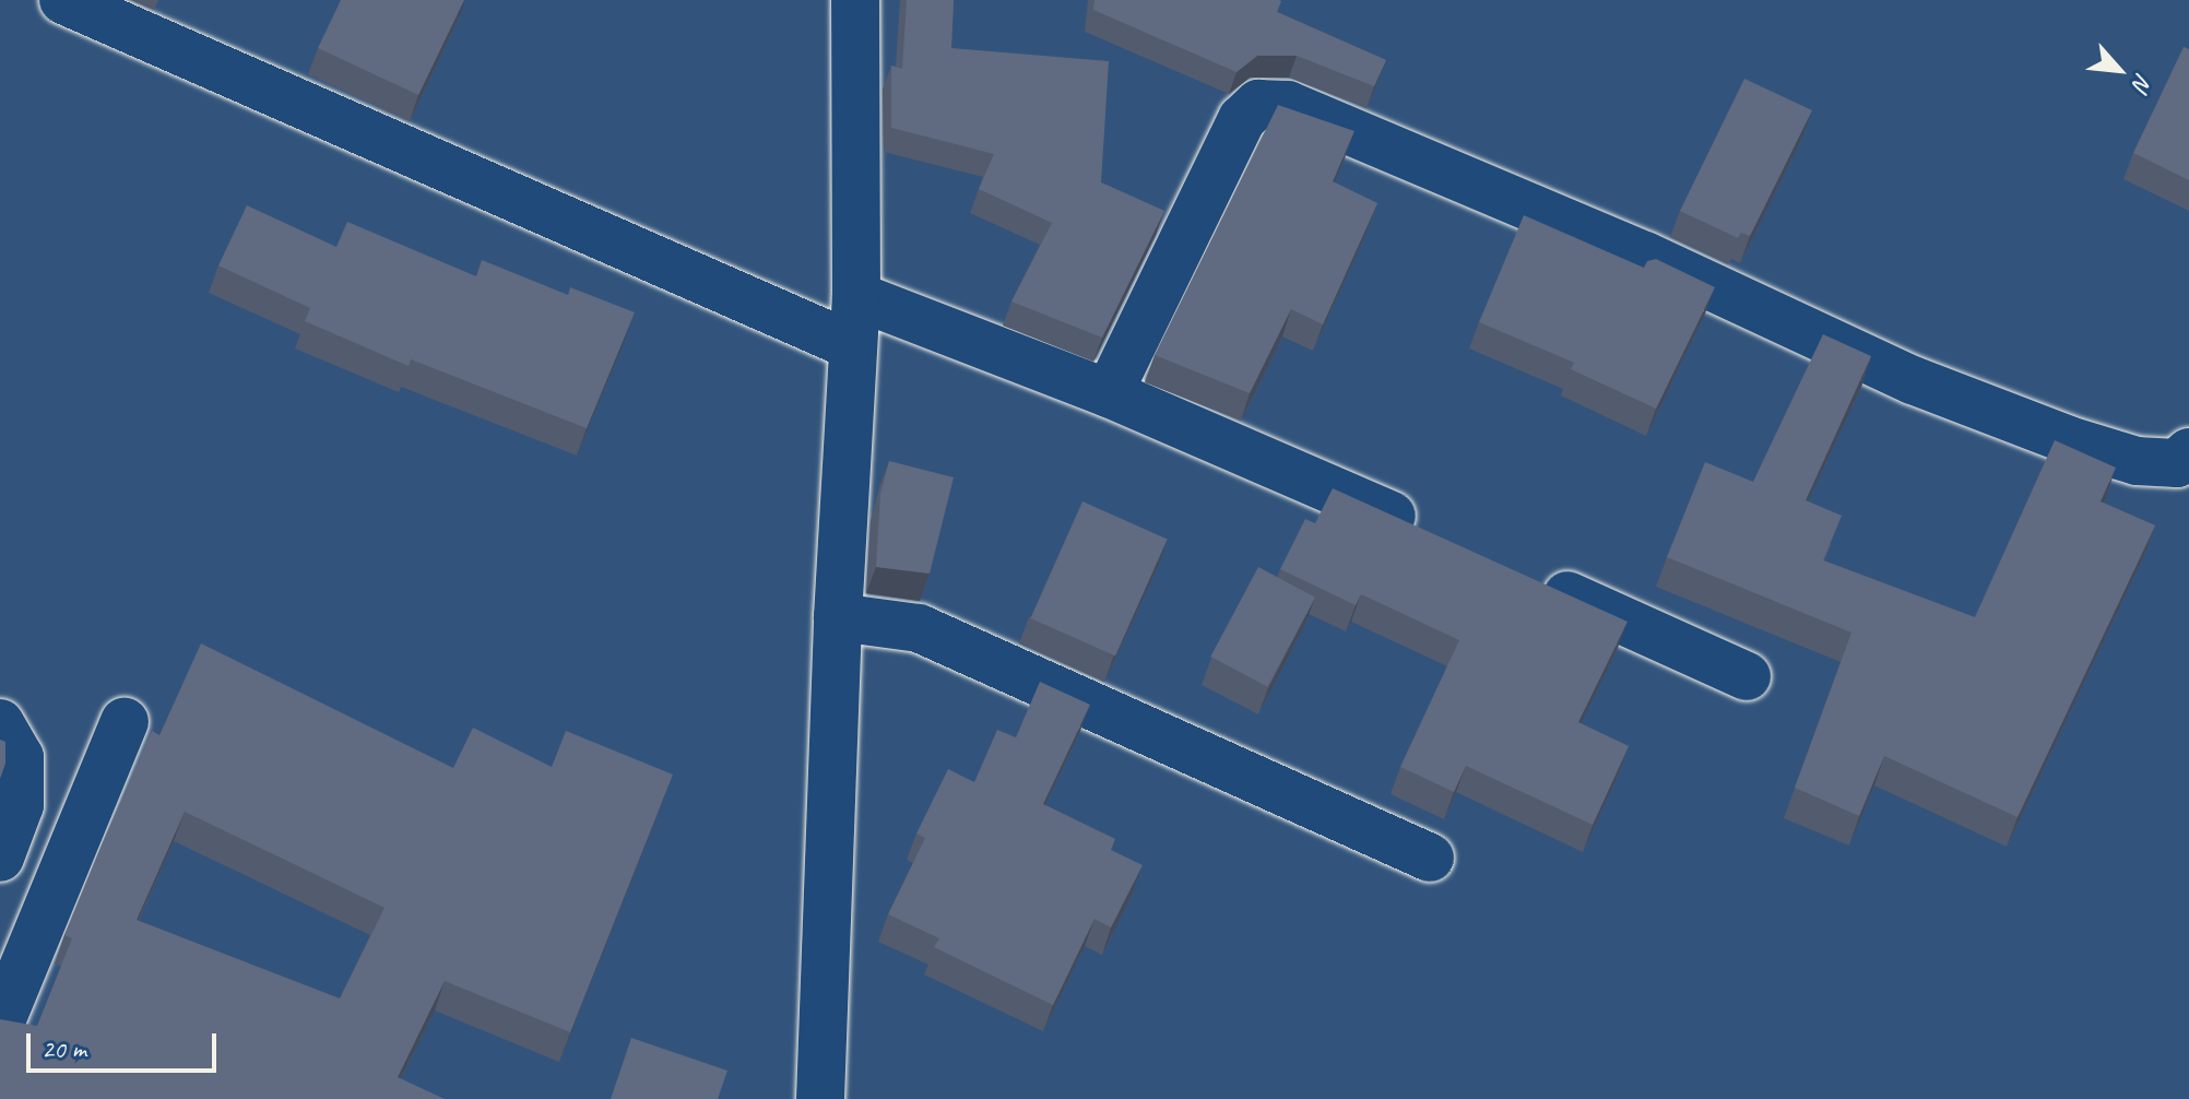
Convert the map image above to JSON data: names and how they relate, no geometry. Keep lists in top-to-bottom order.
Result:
{
  "scale_bar": "20 m",
  "north": "bottom right"
}
